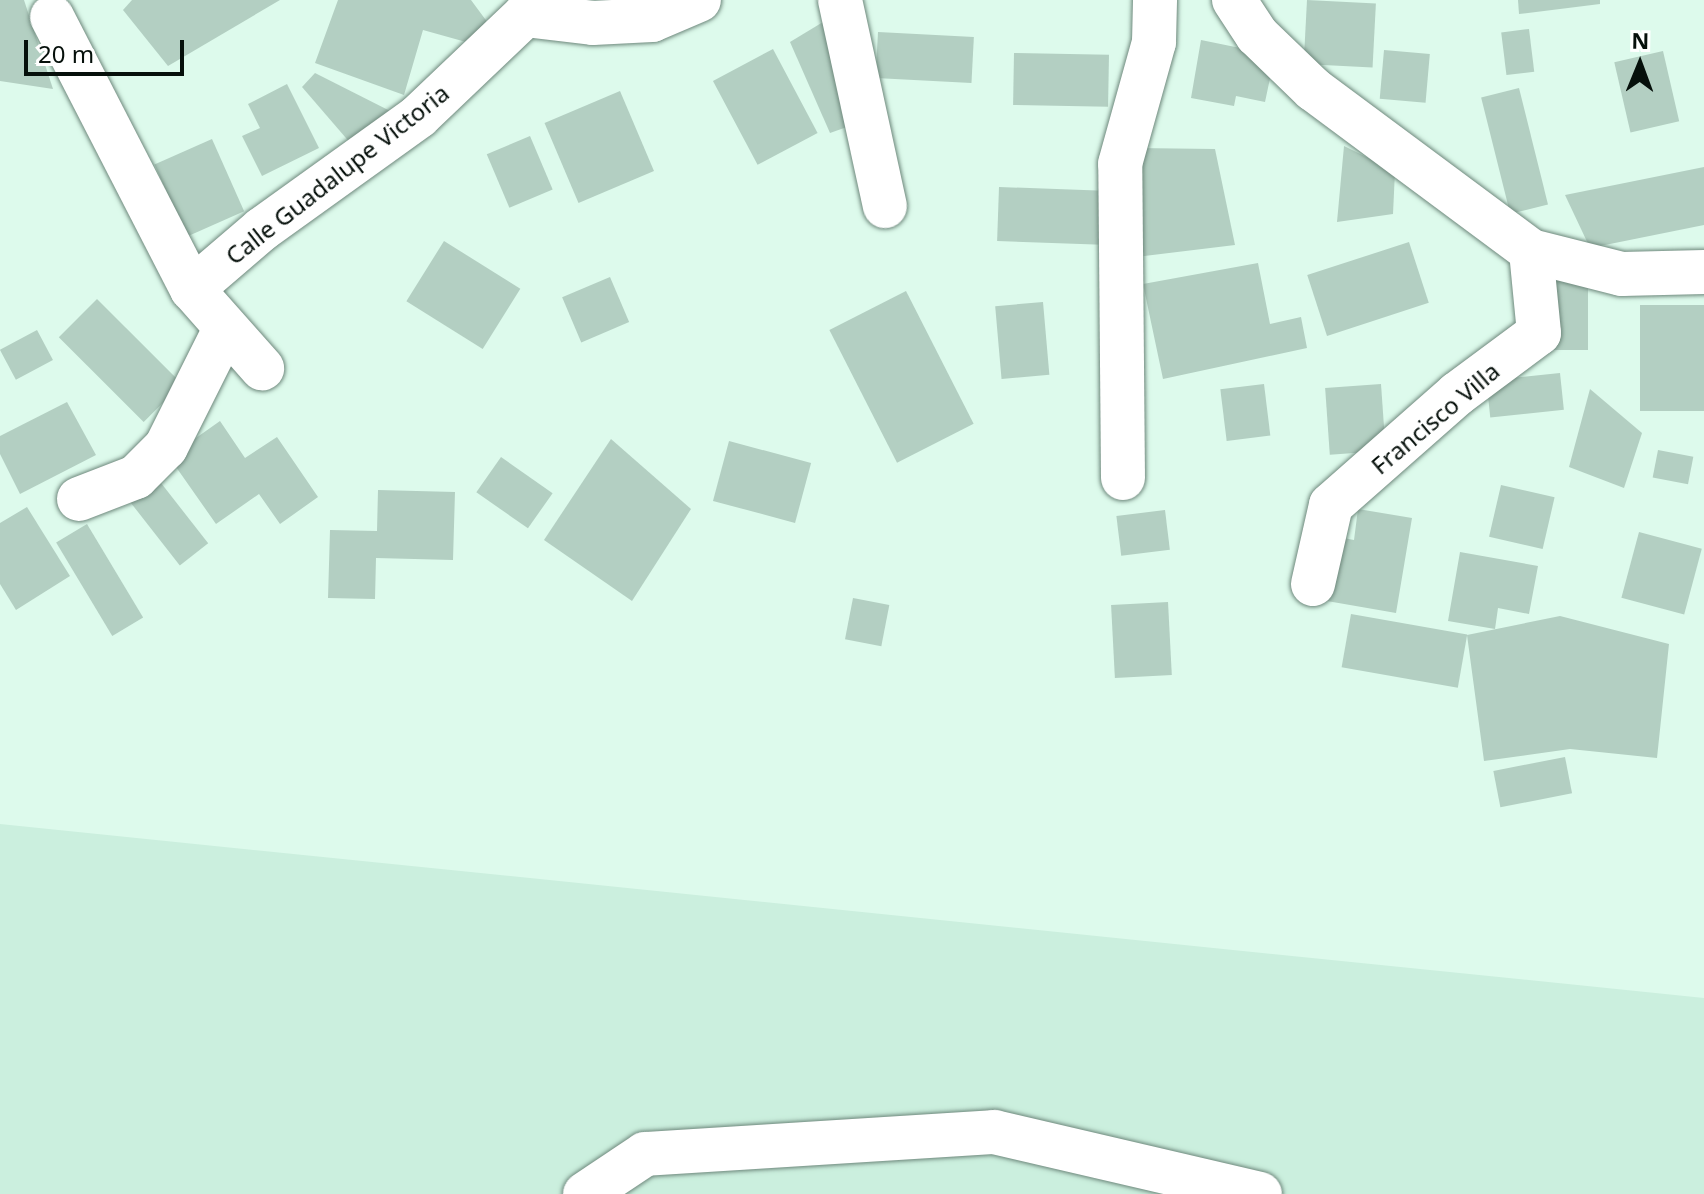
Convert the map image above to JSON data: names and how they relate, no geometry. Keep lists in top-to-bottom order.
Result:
{
  "streets": {
    "street": ["Calle Guadalupe Victoria", "Francisco Villa"]
  },
  "scale_bar": "20 m",
  "north": "top"
}
